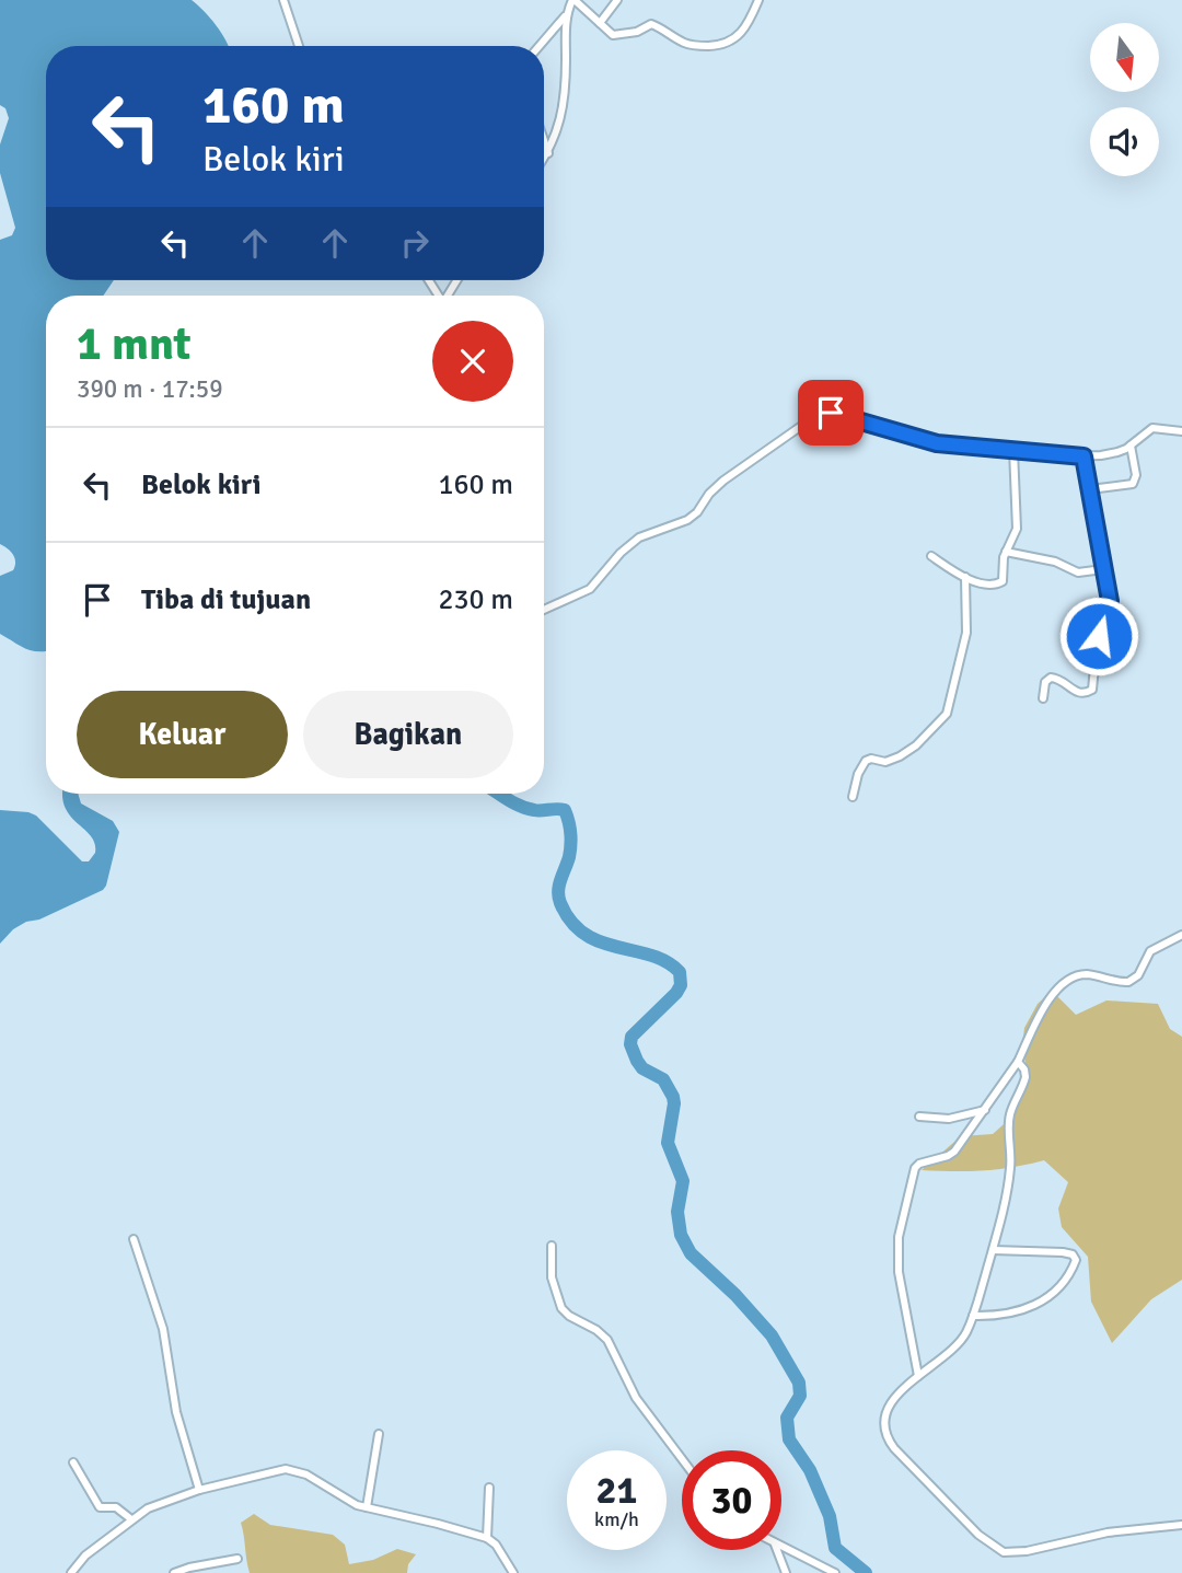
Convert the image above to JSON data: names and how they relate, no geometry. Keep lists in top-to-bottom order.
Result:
{
  "north": "bottom",
  "page": {
    "turn": ["160 m", "Belok kiri"],
    "heading": ["1 mnt", "390 m · 17:59"],
    "list": [
      {
        "name": "Belok kiri",
        "value": "160 m"
      },
      {
        "name": "Tiba di tujuan",
        "value": "230 m"
      }
    ],
    "buttons": ["Keluar", "Bagikan"],
    "speed": "21 km/h",
    "limit": "30"
  }
}
